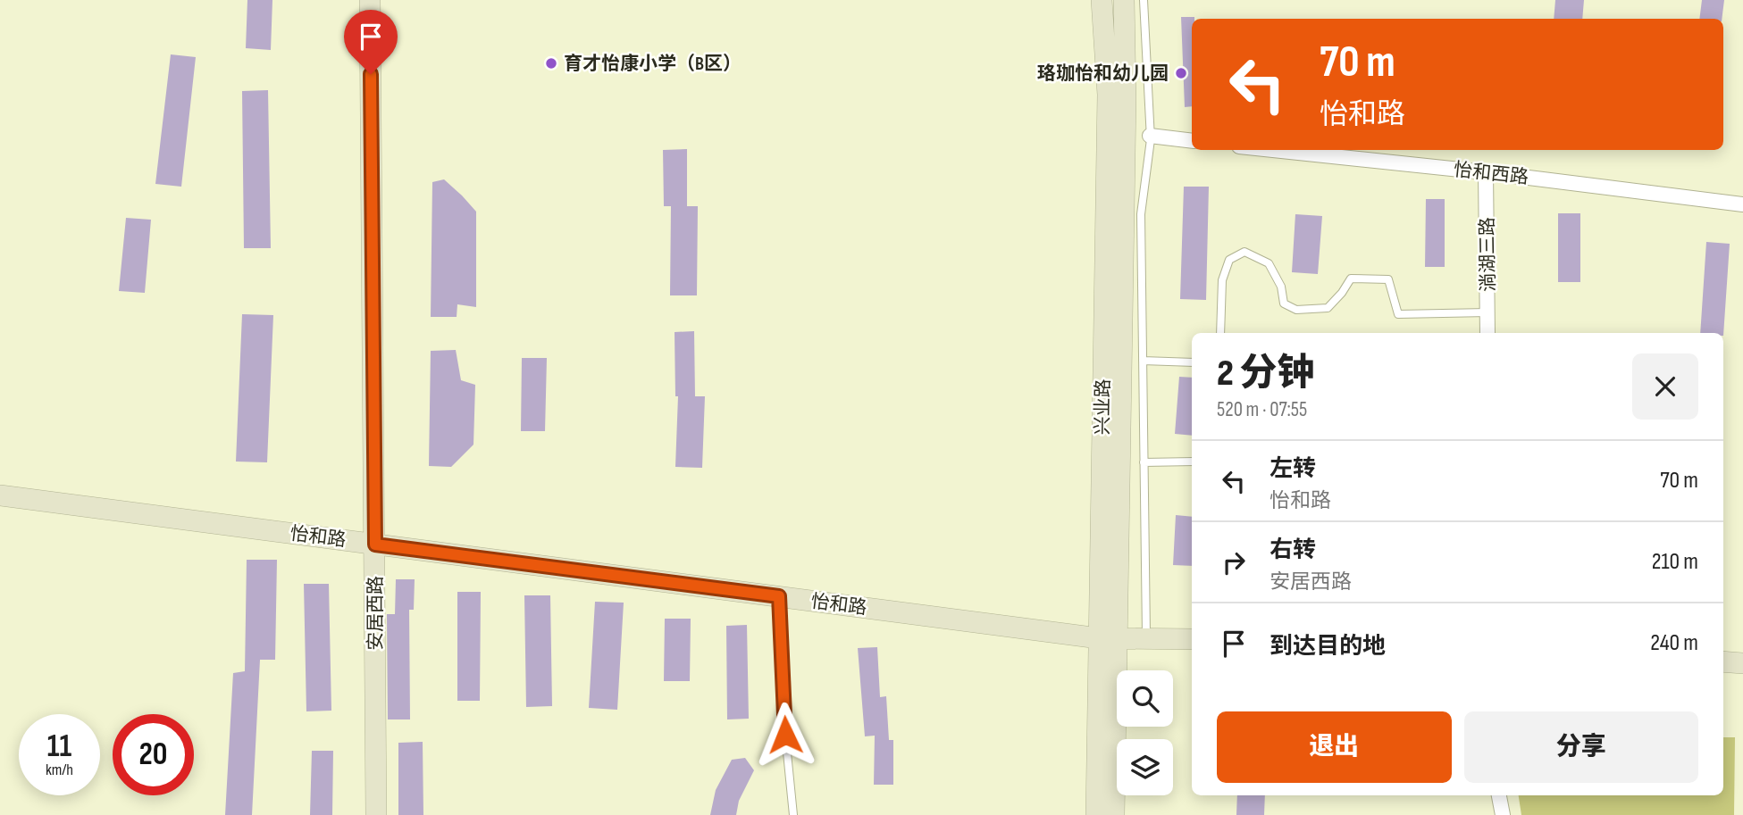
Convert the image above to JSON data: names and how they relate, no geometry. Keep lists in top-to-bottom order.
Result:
{
  "streets": {
    "street": [
      "怡和西路",
      "淌湖三路",
      "兴业路",
      "怡和路",
      "安居西路"
    ]
  },
  "crossings": [
    ["怡和西路", "淌湖三路"],
    ["兴业路", "怡和路"],
    ["怡和路", "安居西路"]
  ],
  "places": ["育才怡康小学（B区）", "珞珈怡和幼儿园"],
  "page": {
    "turn": ["70 m", "怡和路"],
    "heading": ["2 分钟", "520 m · 07:55"],
    "list": [
      {
        "name": "左转",
        "note": "怡和路",
        "value": "70 m"
      },
      {
        "name": "右转",
        "note": "安居西路",
        "value": "210 m"
      },
      {
        "name": "到达目的地",
        "value": "240 m"
      }
    ],
    "buttons": ["退出", "分享"],
    "speed": "11 km/h",
    "limit": "20"
  }
}
